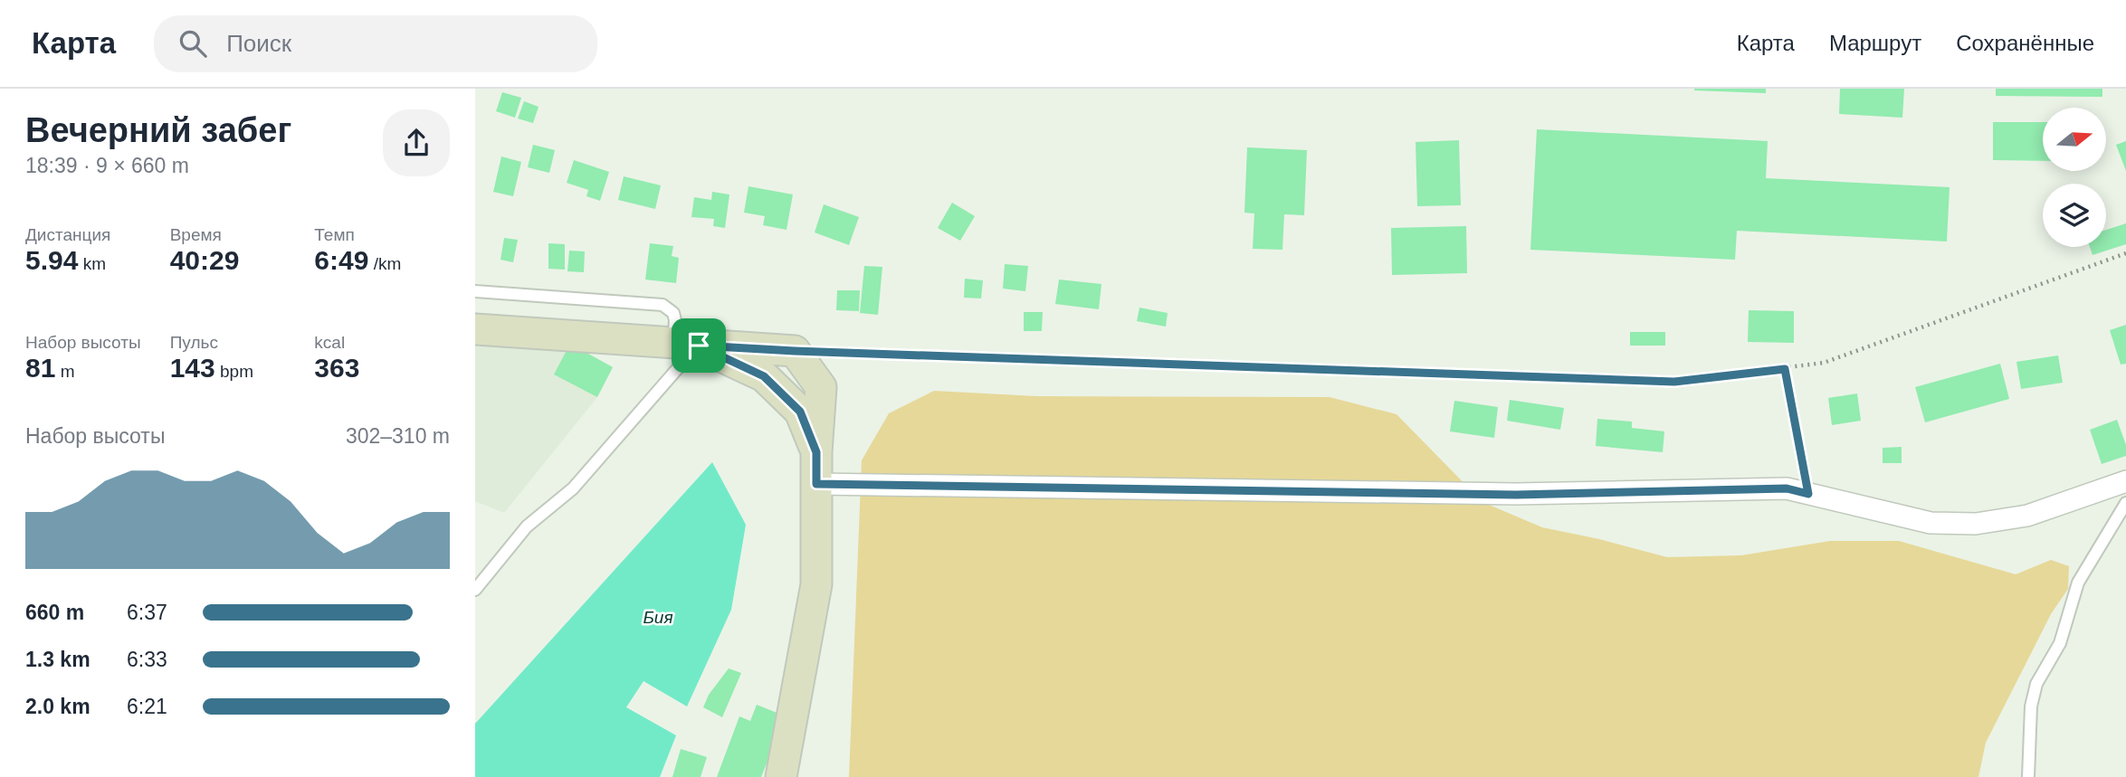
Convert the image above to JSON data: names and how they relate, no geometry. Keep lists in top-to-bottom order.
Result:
{
  "water": ["Бия"],
  "north": "right",
  "page": {
    "header": "Карта",
    "search": "Поиск",
    "nav": ["Карта", "Маршрут", "Сохранённые"],
    "heading": ["Вечерний забег", "18:39 · 9 × 660 m"],
    "stats": [
      ["Дистанция", "5.94 km"],
      ["Время", "40:29"],
      ["Темп", "6:49 /km"],
      ["Набор высоты", "81 m"],
      ["Пульс", "143 bpm"],
      ["kcal", "363"]
    ],
    "chart": ["Набор высоты", "302–310 m"],
    "list": [
      {
        "name": "660 m",
        "note": "6:37"
      },
      {
        "name": "1.3 km",
        "note": "6:33"
      },
      {
        "name": "2.0 km",
        "note": "6:21"
      }
    ]
  }
}
